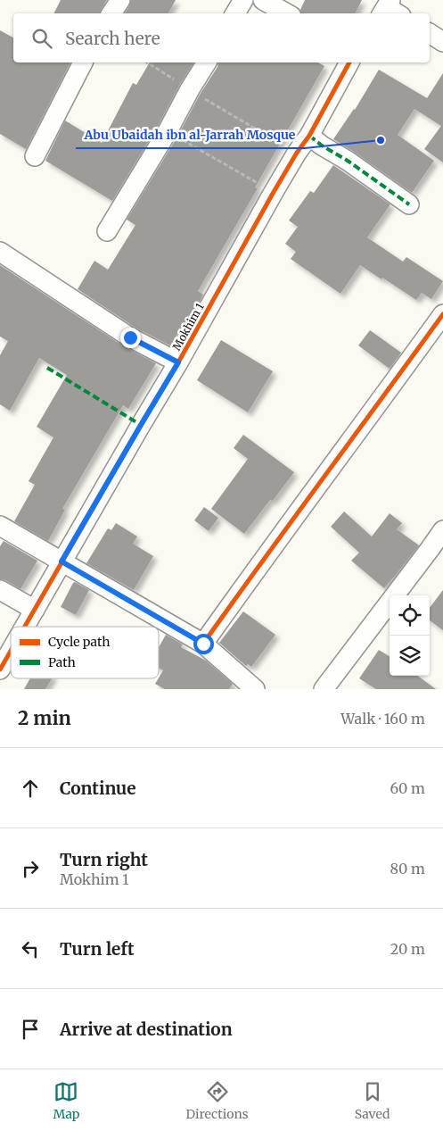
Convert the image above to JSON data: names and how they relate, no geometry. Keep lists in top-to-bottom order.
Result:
{
  "streets": {
    "street": ["Mokhim 1"]
  },
  "places": ["Abu Ubaidah ibn al-Jarrah Mosque"],
  "legend": ["Cycle path", "Path"],
  "page": {
    "search": "Search here",
    "heading": ["2 min", "Walk · 160 m"],
    "list": [
      ["Continue", "60 m"],
      ["Turn right", "Mokhim 1", "80 m"],
      ["Turn left", "20 m"],
      "Arrive at destination"
    ],
    "nav": ["Map", "Directions", "Saved"]
  }
}
